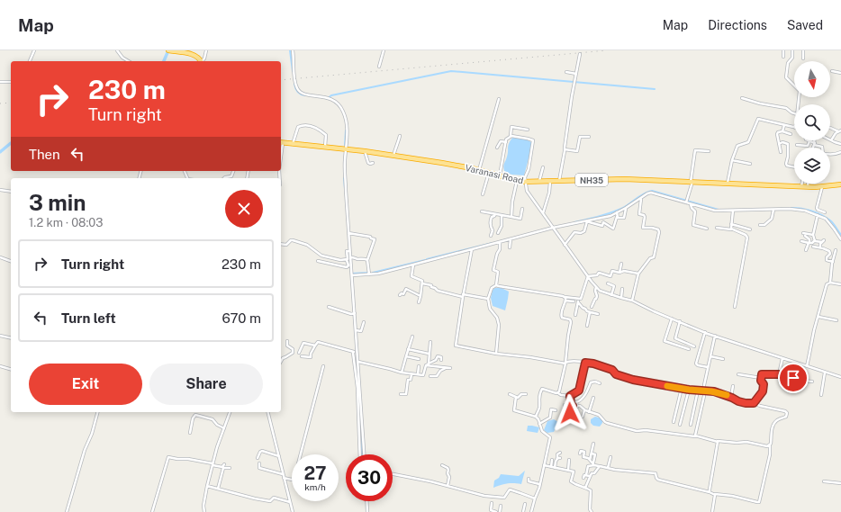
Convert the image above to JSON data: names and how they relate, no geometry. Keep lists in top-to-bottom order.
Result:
{
  "streets": {
    "highway": ["Varanasi Road", "NH35"]
  },
  "north": "bottom",
  "page": {
    "header": "Map",
    "nav": ["Map", "Directions", "Saved"],
    "turn": ["230 m", "Turn right"],
    "then": "Then",
    "heading": ["3 min", "1.2 km · 08:03"],
    "list": [
      {
        "name": "Turn right",
        "value": "230 m"
      },
      {
        "name": "Turn left",
        "value": "670 m"
      }
    ],
    "buttons": ["Exit", "Share"],
    "speed": "27 km/h",
    "limit": "30"
  }
}
